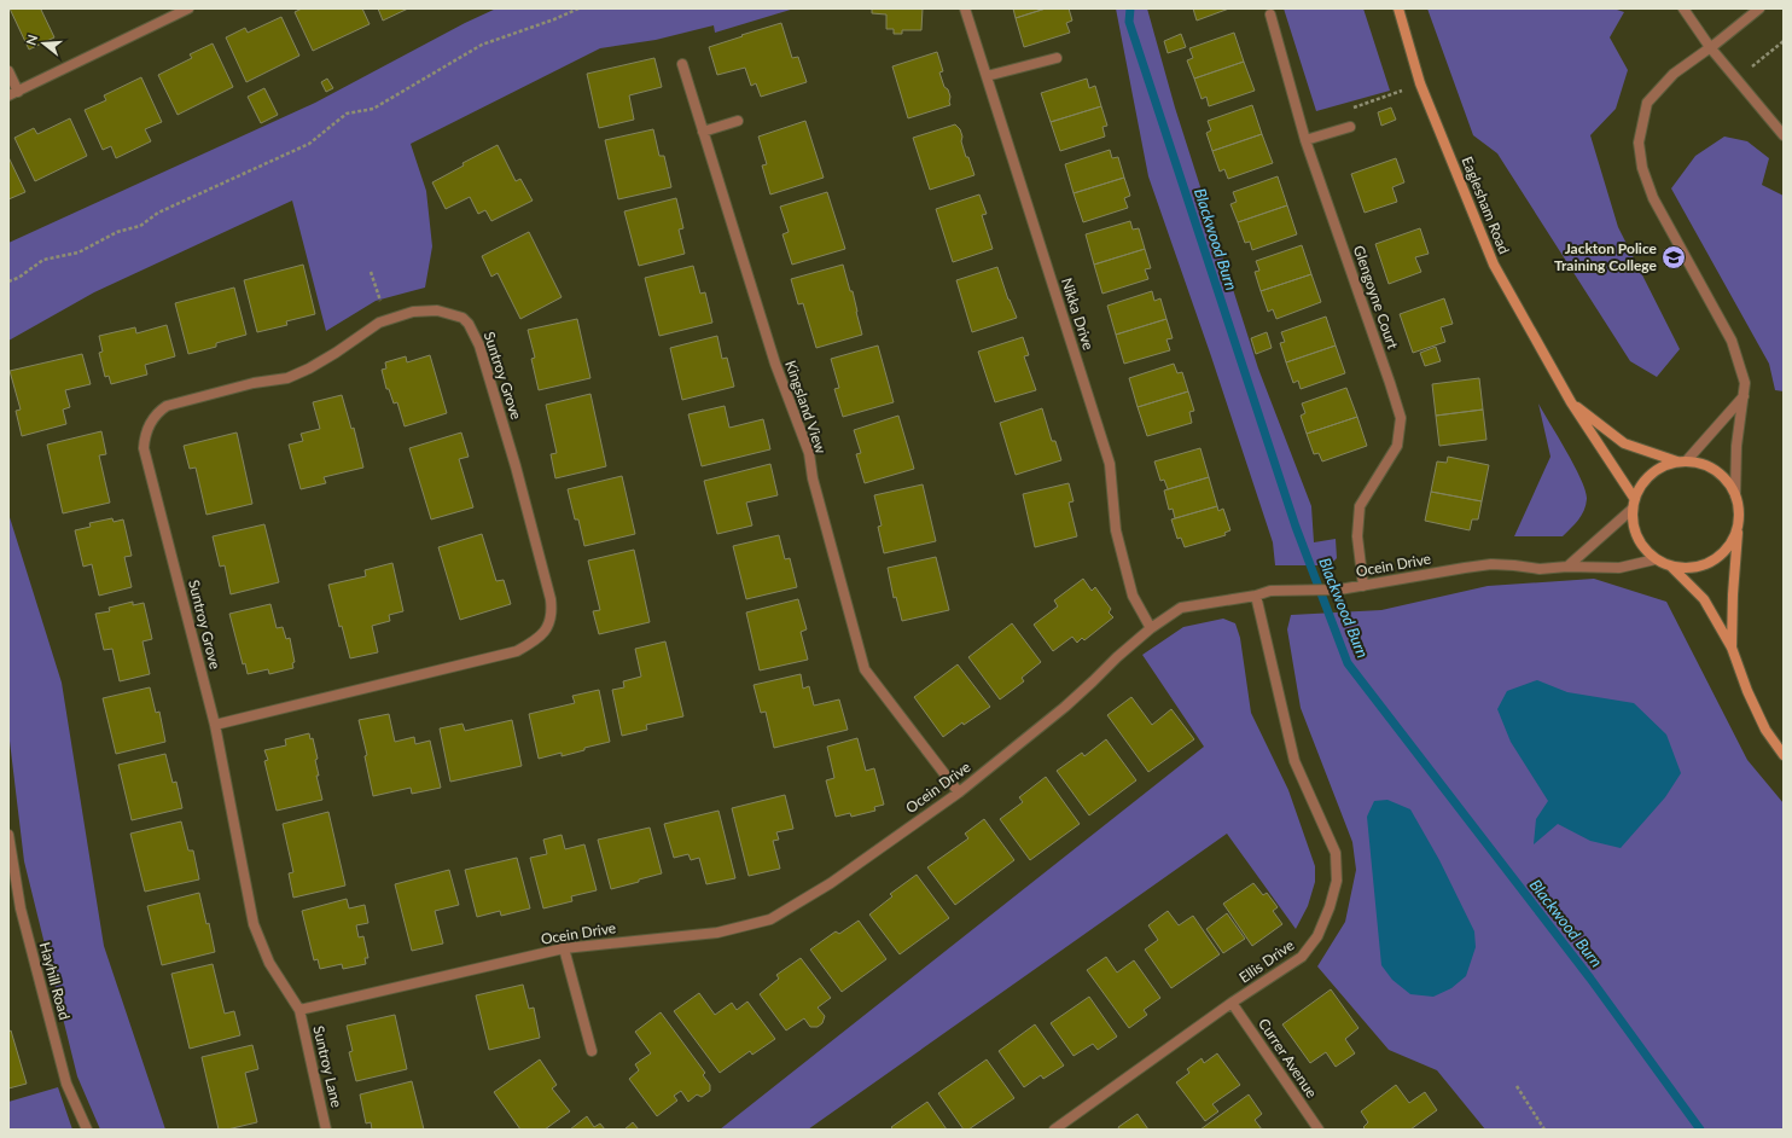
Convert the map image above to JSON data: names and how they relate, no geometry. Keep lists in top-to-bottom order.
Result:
{
  "streets": {
    "main road": ["Eaglesham Road"],
    "street": [
      "Glengoyne Court",
      "Nikka Drive",
      "Suntroy Grove",
      "Kingsland View",
      "Ocein Drive",
      "Ellis Drive",
      "Hayhill Road",
      "Currer Avenue",
      "Suntroy Lane"
    ]
  },
  "crossings": [
    ["Eaglesham Road", "Ocein Drive"],
    ["Glengoyne Court", "Ocein Drive"],
    ["Nikka Drive", "Ocein Drive"],
    ["Suntroy Grove", "Ocein Drive"],
    ["Suntroy Grove", "Suntroy Lane"],
    ["Kingsland View", "Ocein Drive"],
    ["Ocein Drive", "Ellis Drive"],
    ["Ocein Drive", "Suntroy Lane"],
    ["Ellis Drive", "Currer Avenue"]
  ],
  "water": ["Blackwood Burn"],
  "places": {
    "school or university": ["Jackton Police Training College"]
  },
  "north": "left"
}
